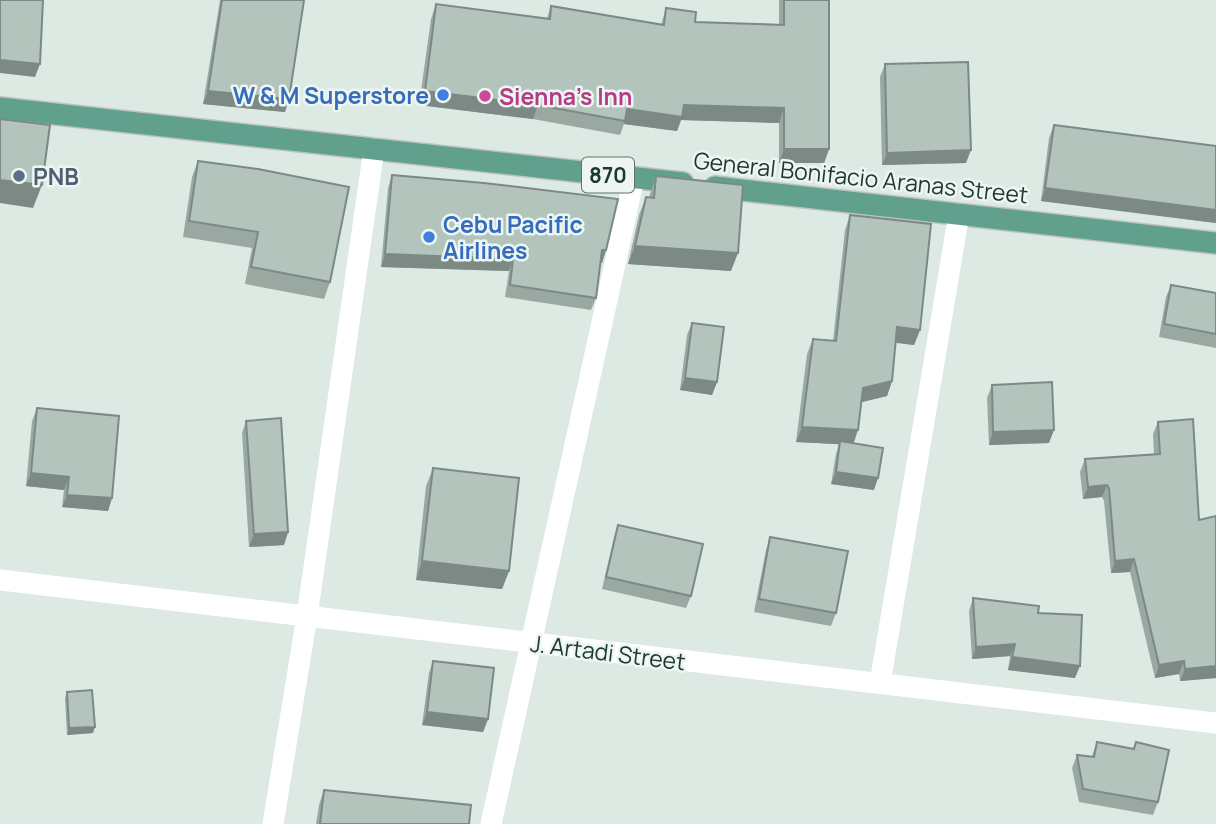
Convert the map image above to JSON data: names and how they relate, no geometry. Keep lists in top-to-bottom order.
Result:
{
  "streets": {
    "main road": ["870", "General Bonifacio Aranas Street"],
    "street": ["J. Artadi Street"]
  },
  "places": [
    "W & M Superstore",
    "Sienna's Inn",
    "PNB",
    "Cebu Pacific Airlines"
  ]
}
